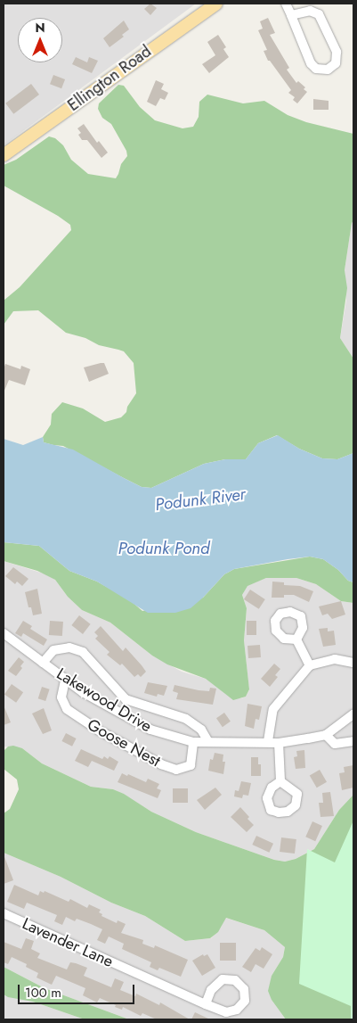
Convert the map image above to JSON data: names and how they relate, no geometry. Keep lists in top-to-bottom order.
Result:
{
  "streets": {
    "main road": ["Ellington Road"],
    "street": ["Lakewood Drive", "Goose Nest", "Lavender Lane"]
  },
  "crossings": [
    ["Lakewood Drive", "Goose Nest"]
  ],
  "water": ["Podunk River", "Podunk Pond"],
  "scale_bar": "100 m",
  "north": "top"
}
